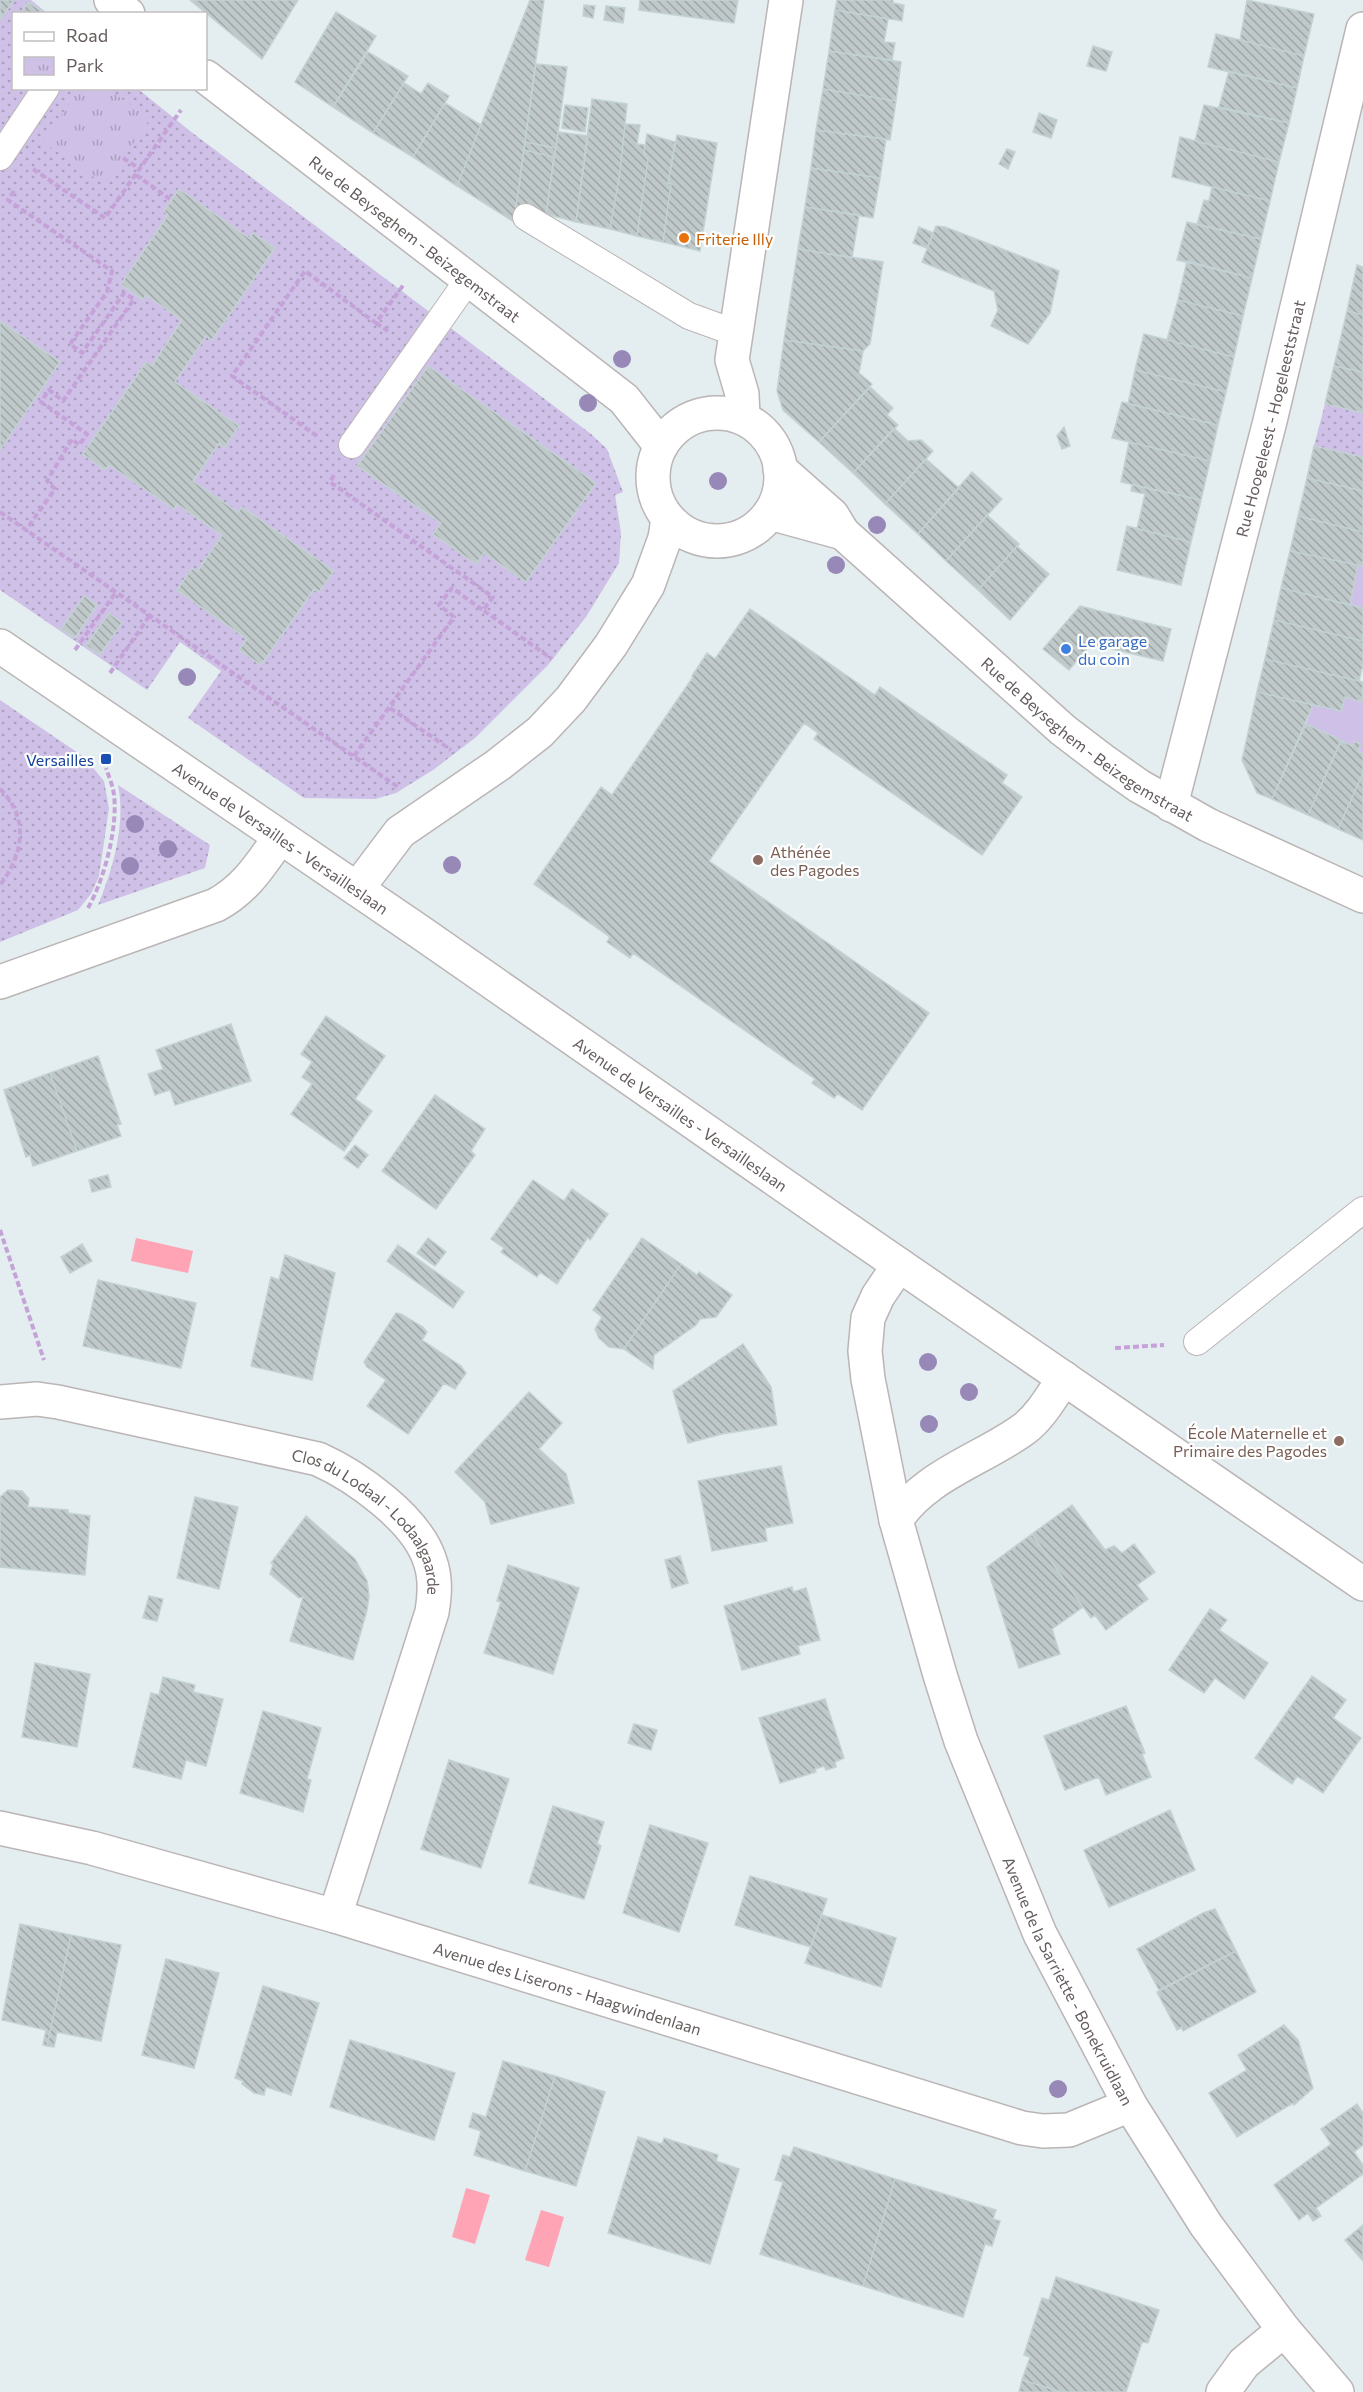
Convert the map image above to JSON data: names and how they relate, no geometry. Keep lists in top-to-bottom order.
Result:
{
  "streets": {
    "street": [
      "Rue de Beyseghem - Beizegemstraat",
      "Rue Hoogeleest - Hogeleeststraat",
      "Avenue de Versailles - Versailleslaan",
      "Clos du Lodaal - Lodaalgaarde",
      "Avenue de la Sarriette - Bonekruidlaan",
      "Avenue des Liserons - Haagwindenlaan"
    ]
  },
  "crossings": [
    ["Rue de Beyseghem - Beizegemstraat", "Rue Hoogeleest - Hogeleeststraat"],
    ["Avenue de Versailles - Versailleslaan", "Avenue de la Sarriette - Bonekruidlaan"],
    ["Clos du Lodaal - Lodaalgaarde", "Avenue des Liserons - Haagwindenlaan"],
    ["Avenue de la Sarriette - Bonekruidlaan", "Avenue des Liserons - Haagwindenlaan"]
  ],
  "places": {
    "other": [
      "Friterie Illy",
      "Le garage du coin",
      "Athénée des Pagodes",
      "École Maternelle et Primaire des Pagodes"
    ],
    "transit": ["Versailles"]
  },
  "legend": ["Road", "Park"]
}
